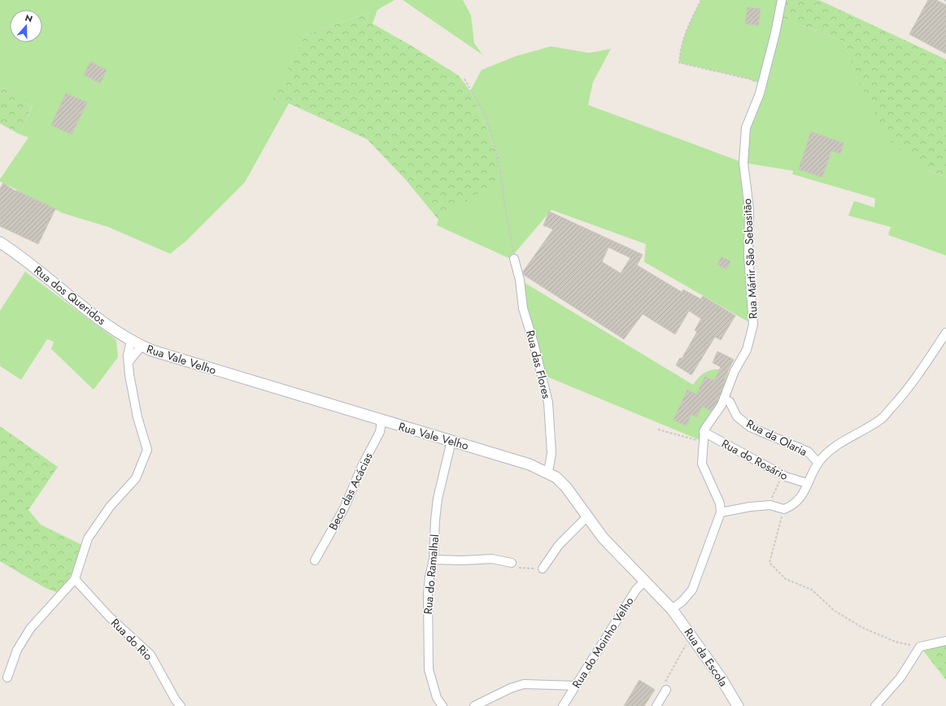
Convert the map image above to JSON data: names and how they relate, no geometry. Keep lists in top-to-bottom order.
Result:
{
  "streets": {
    "street": [
      "Rua Mártir São Sebasitão",
      "Rua dos Queridos",
      "Rua Vale Velho",
      "Rua das Flores",
      "Rua da Olaria",
      "Rua do Rosário",
      "Beco das Acácias",
      "Rua do Ramalhal",
      "Rua do Rio",
      "Rua do Moinho Velho",
      "Rua da Escola"
    ]
  },
  "crossings": [
    ["Rua Mártir São Sebasitão", "Rua da Olaria"],
    ["Rua Mártir São Sebasitão", "Rua do Rosário"],
    ["Rua dos Queridos", "Rua Vale Velho"],
    ["Rua Vale Velho", "Rua das Flores"],
    ["Rua Vale Velho", "Beco das Acácias"],
    ["Rua Vale Velho", "Rua do Ramalhal"],
    ["Rua Vale Velho", "Rua do Moinho Velho"],
    ["Rua Vale Velho", "Rua da Escola"]
  ],
  "north": "top"
}
